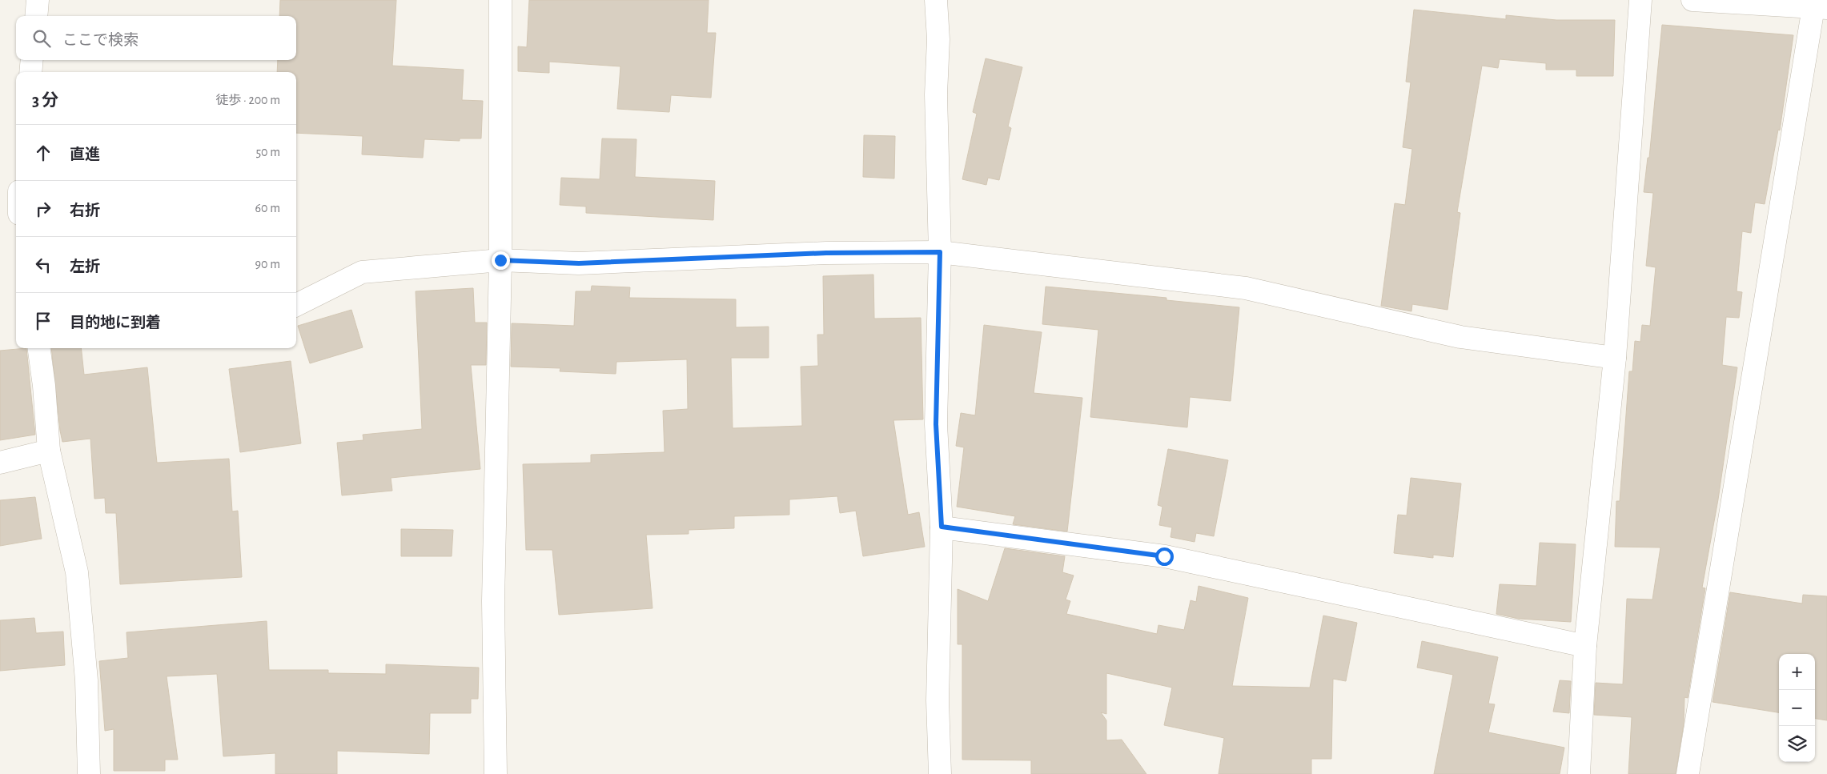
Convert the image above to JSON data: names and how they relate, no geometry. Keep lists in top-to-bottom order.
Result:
{
  "page": {
    "search": "ここで検索",
    "heading": ["3 分", "徒歩 · 200 m"],
    "list": [
      ["直進", "50 m"],
      ["右折", "60 m"],
      ["左折", "90 m"],
      "目的地に到着"
    ],
    "map_buttons": ["+", "−"]
  }
}
